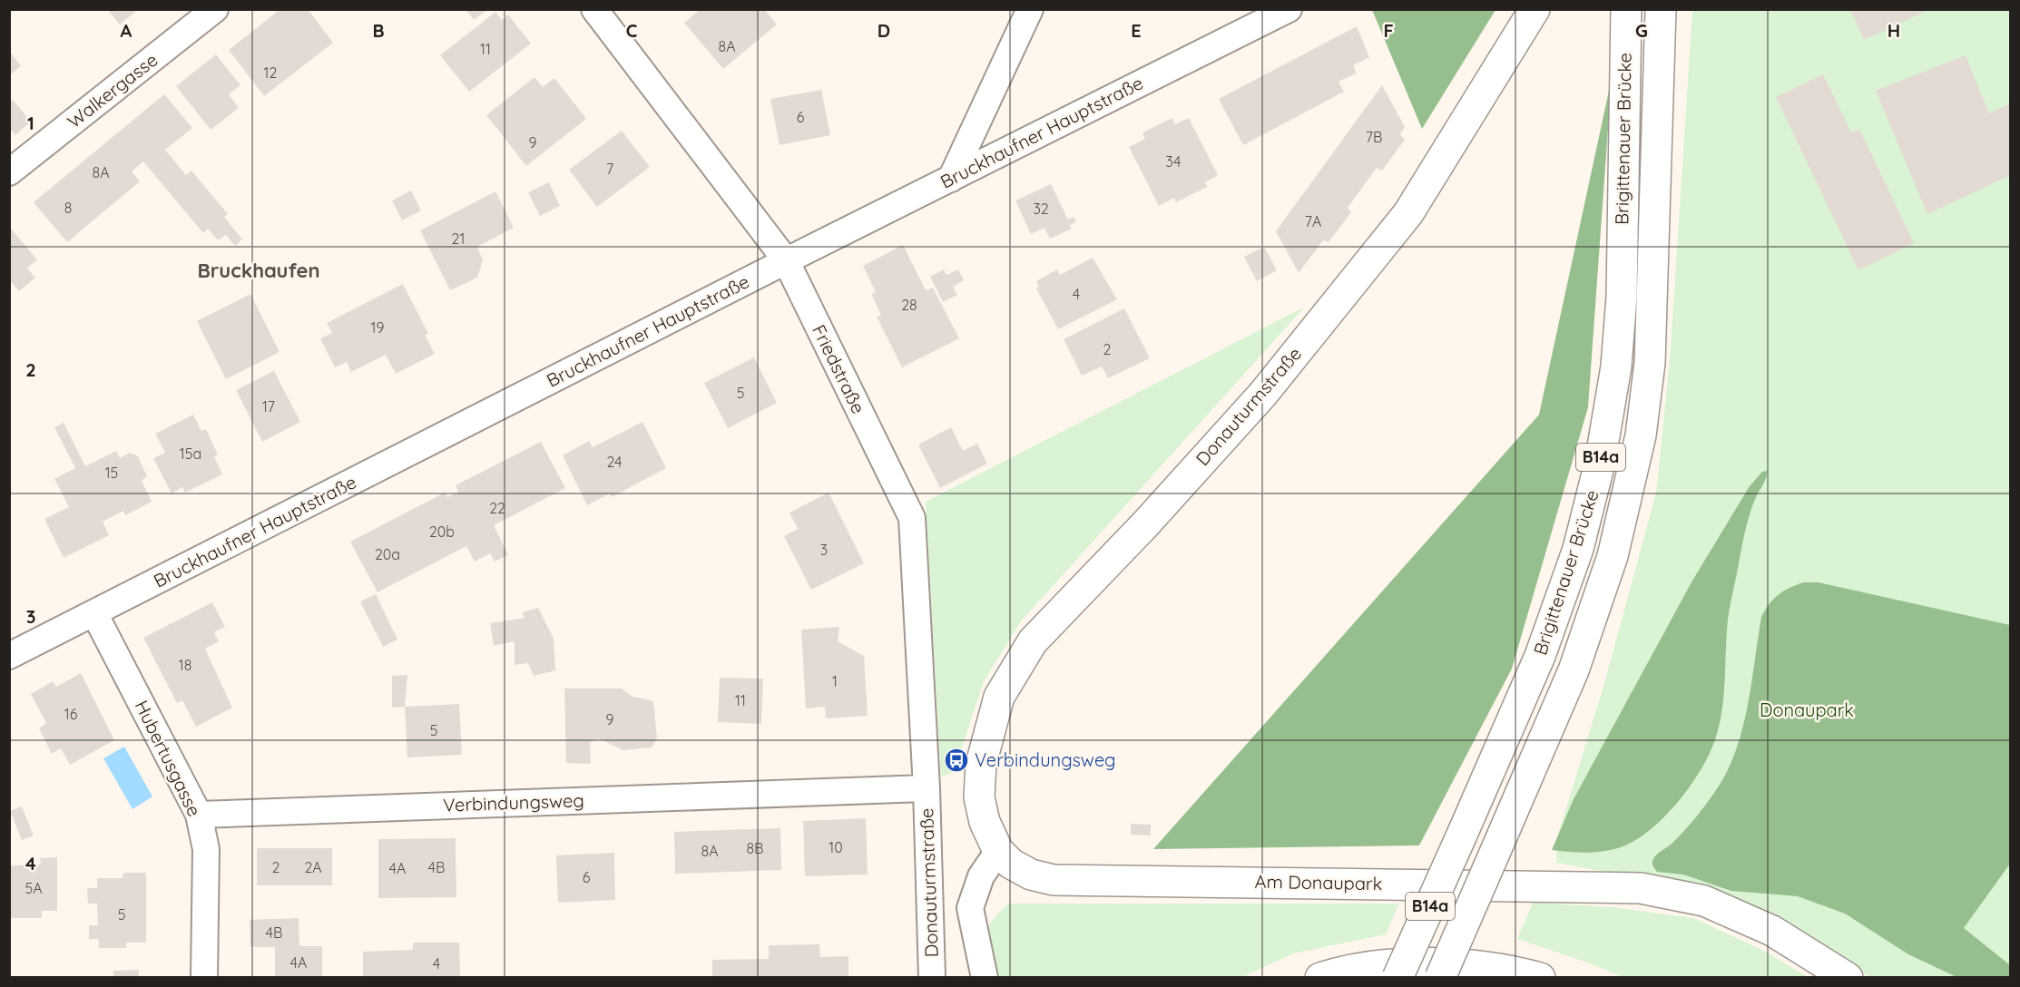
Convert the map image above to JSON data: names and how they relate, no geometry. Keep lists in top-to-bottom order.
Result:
{
  "streets": {
    "main road": [
      "Brigittenauer Brücke",
      "Donauturmstraße",
      "B14a",
      "Am Donaupark"
    ],
    "street": [
      "Walkergasse",
      "Bruckhaufner Hauptstraße",
      "Friedstraße",
      "Hubertusgasse",
      "Verbindungsweg"
    ]
  },
  "crossings": [
    ["Bruckhaufner Hauptstraße", "Friedstraße"],
    ["Bruckhaufner Hauptstraße", "Hubertusgasse"],
    ["Friedstraße", "Donauturmstraße"],
    ["Friedstraße", "Verbindungsweg"],
    ["Donauturmstraße", "Verbindungsweg"],
    ["Donauturmstraße", "Am Donaupark"],
    ["Hubertusgasse", "Verbindungsweg"]
  ],
  "districts": ["Bruckhaufen"],
  "parks": ["Donaupark"],
  "places": {
    "bus stop": ["Verbindungsweg"]
  },
  "house_numbers": [
    "8A",
    "11",
    "12",
    "6",
    "7B",
    "9",
    "34",
    "7",
    "8A",
    "8",
    "32",
    "7A",
    "21",
    "4",
    "28",
    "19",
    "2",
    "5",
    "17",
    "15a",
    "24",
    "15",
    "22",
    "20b",
    "3",
    "20a",
    "18",
    "1",
    "11",
    "16",
    "9",
    "5",
    "10",
    "8B",
    "8A",
    "2",
    "2A",
    "4B",
    "4A",
    "6",
    "5A",
    "5",
    "4B",
    "4A",
    "4"
  ],
  "grid": {
    "columns": [
      "A",
      "B",
      "C",
      "D",
      "E",
      "F",
      "G",
      "H"
    ],
    "rows": [
      "1",
      "2",
      "3",
      "4"
    ]
  }
}
